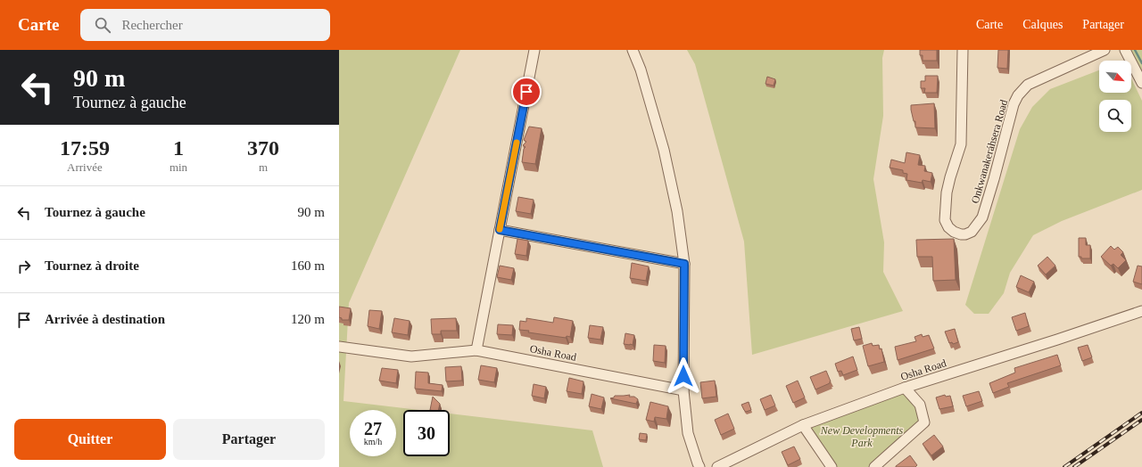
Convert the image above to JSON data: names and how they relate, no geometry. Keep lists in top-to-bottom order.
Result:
{
  "streets": {
    "street": ["Onkwanakeráhsera Road", "Osha Road"]
  },
  "parks": ["New Developments Park"],
  "north": "bottom right",
  "page": {
    "header": "Carte",
    "search": "Rechercher",
    "nav": ["Carte", "Calques", "Partager"],
    "turn": ["90 m", "Tournez à gauche"],
    "eta": [
      "17:59",
      "Arrivée",
      "1",
      "min",
      "370",
      "m"
    ],
    "list": [
      {
        "name": "Tournez à gauche",
        "value": "90 m"
      },
      {
        "name": "Tournez à droite",
        "value": "160 m"
      },
      {
        "name": "Arrivée à destination",
        "value": "120 m"
      }
    ],
    "speed": "27 km/h",
    "limit": "30",
    "buttons": ["Quitter", "Partager"]
  }
}
